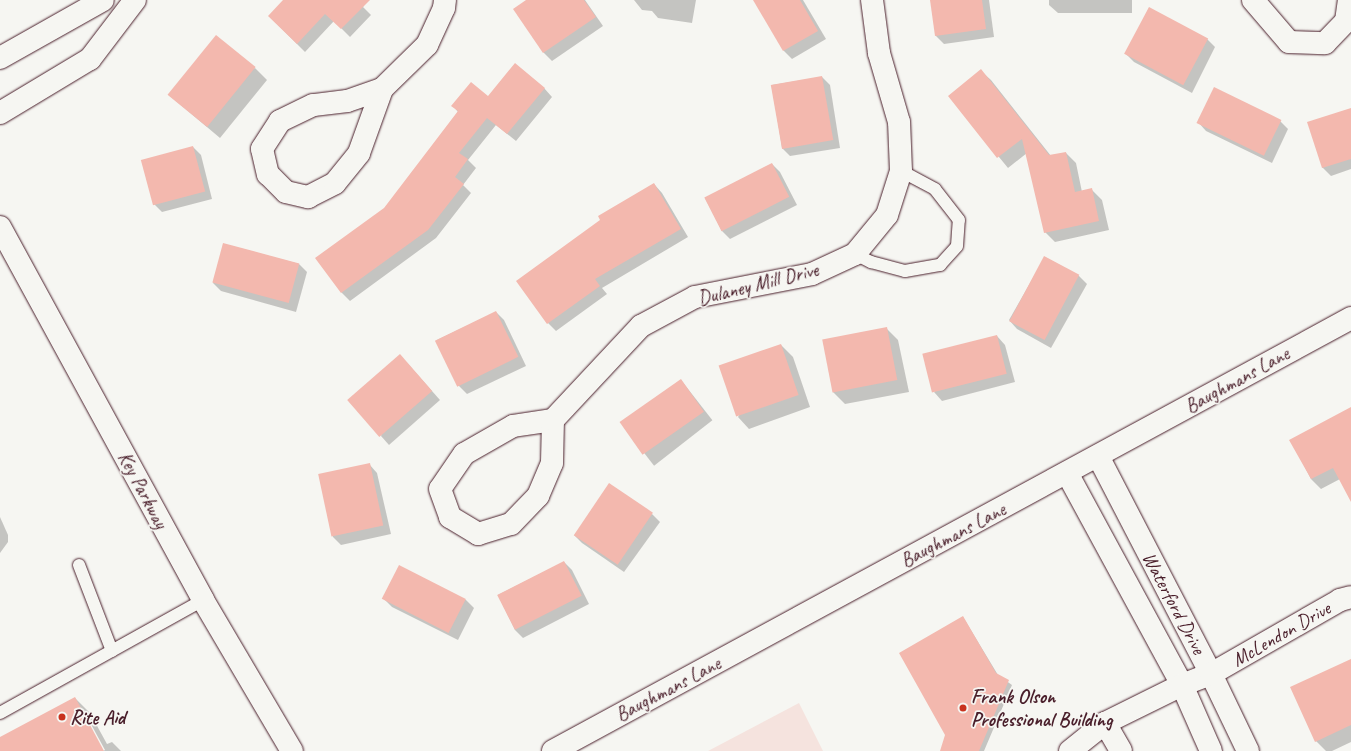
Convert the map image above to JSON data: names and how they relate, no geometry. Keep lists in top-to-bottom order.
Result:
{
  "streets": {
    "street": [
      "Dulaney Mill Drive",
      "Baughmans Lane",
      "Key Parkway",
      "Waterford Drive",
      "McLendon Drive"
    ]
  },
  "crossings": [
    ["Baughmans Lane", "Waterford Drive"],
    ["Waterford Drive", "McLendon Drive"]
  ],
  "places": ["Frank Olson Professional Building", "Rite Aid"]
}
